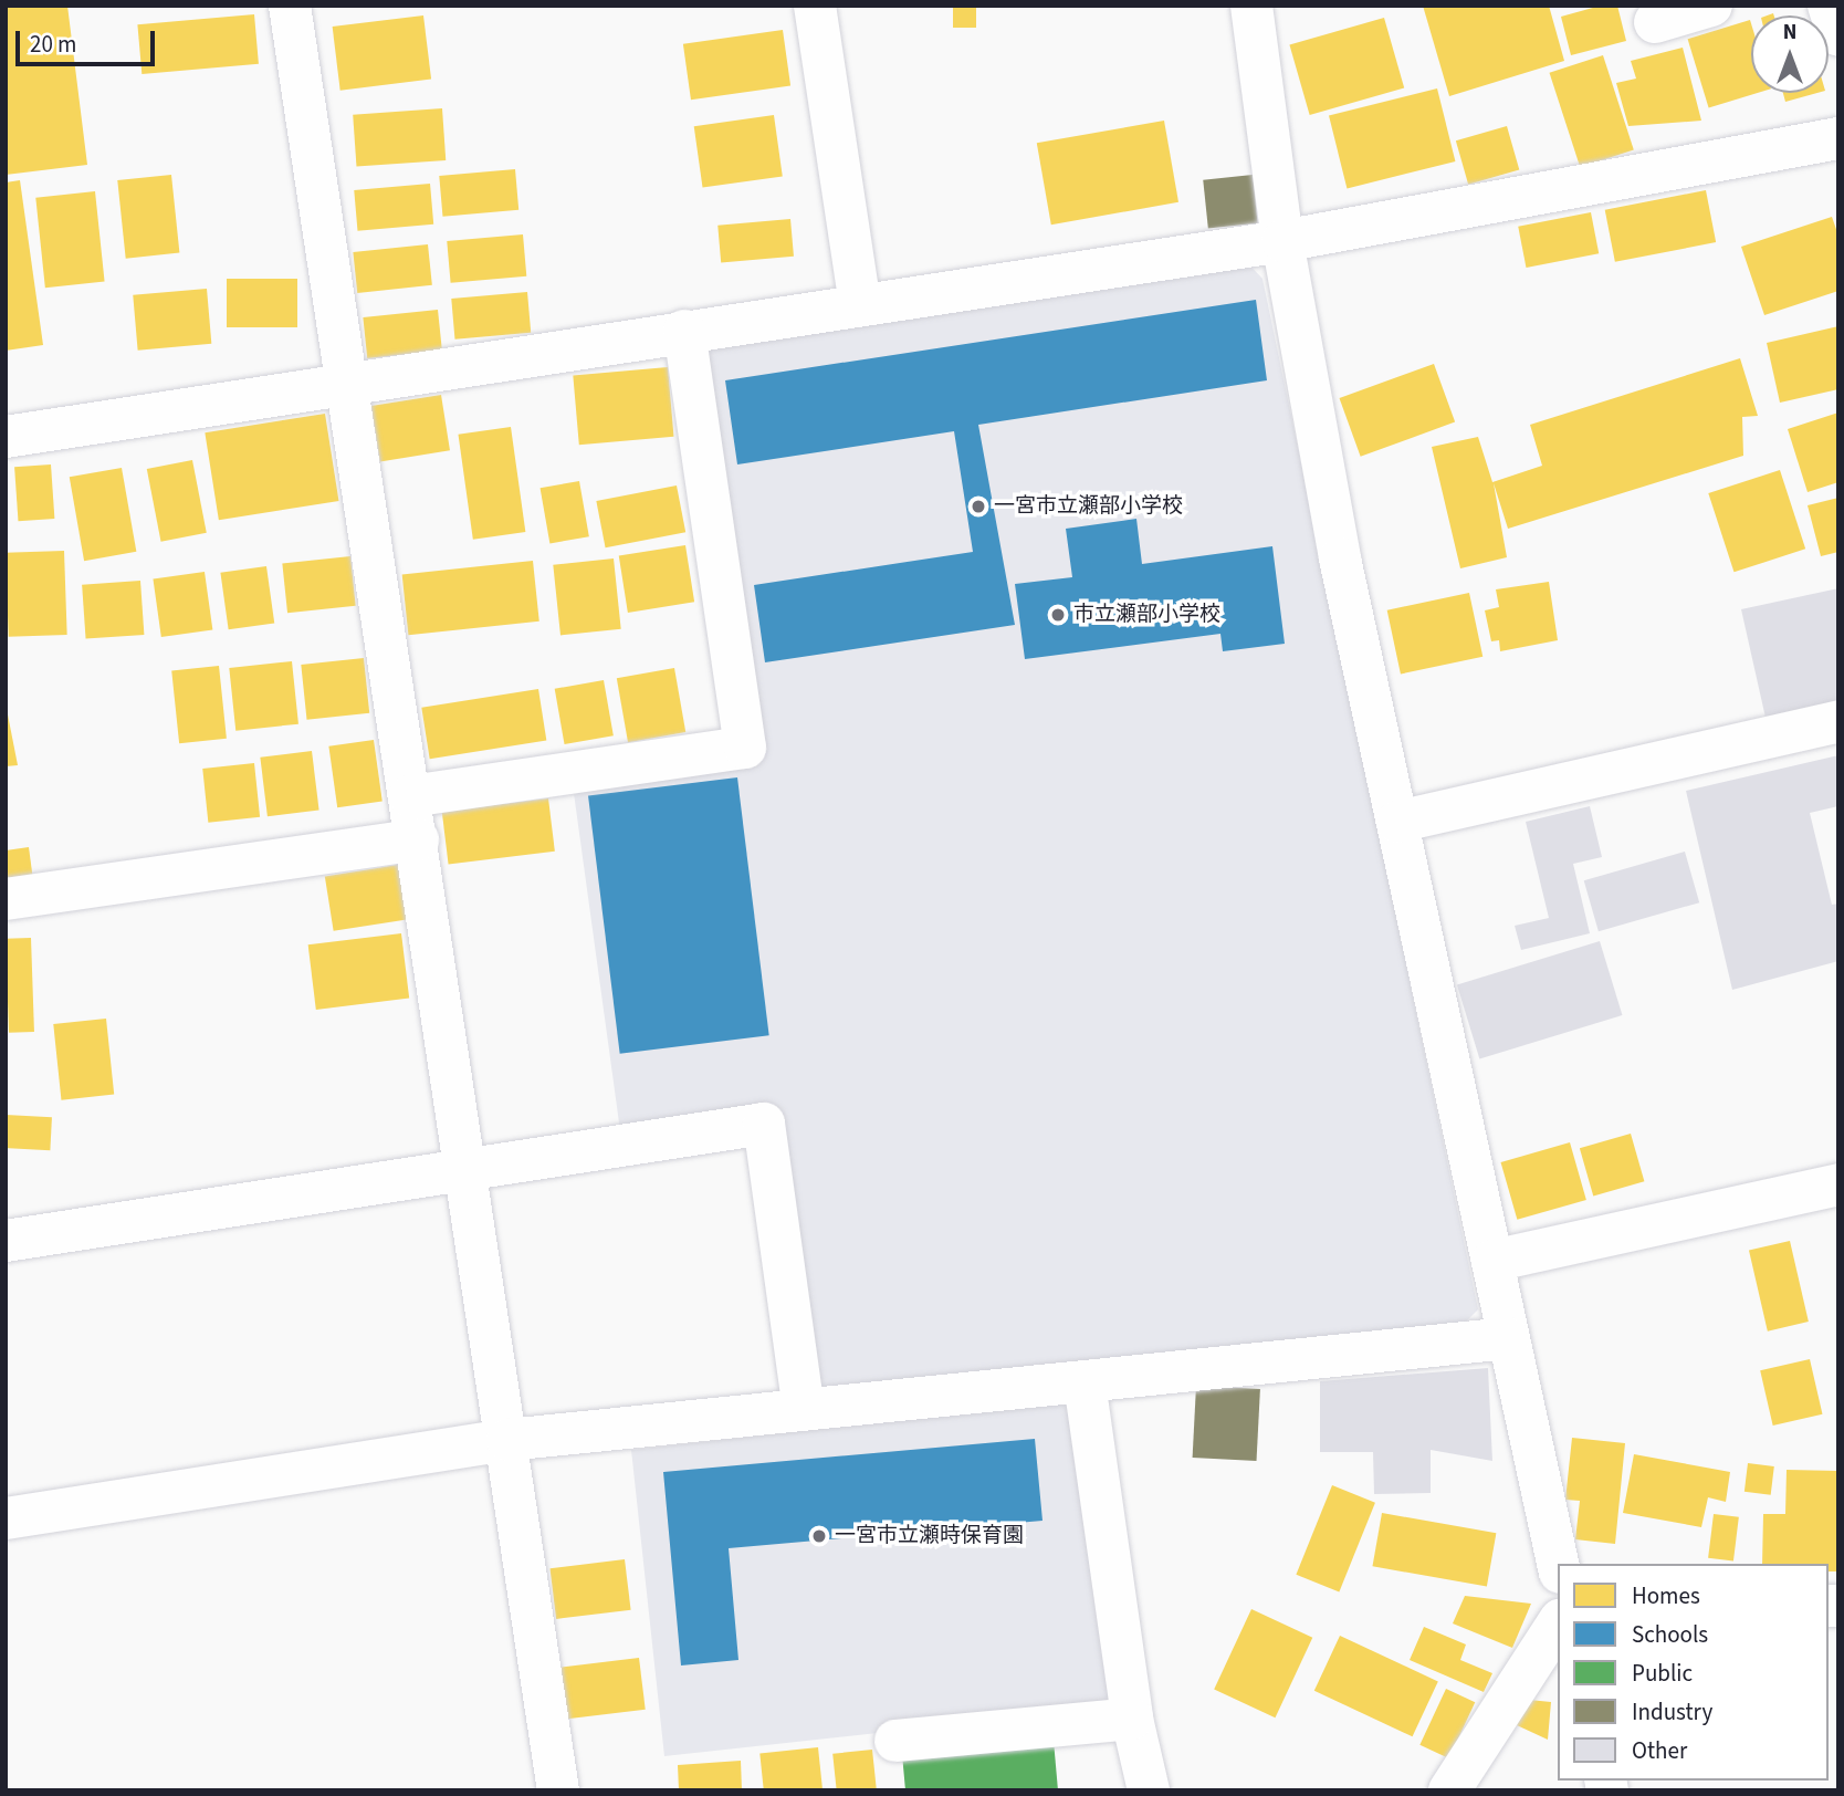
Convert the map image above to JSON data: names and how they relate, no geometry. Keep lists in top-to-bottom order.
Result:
{
  "places": ["一宮市立瀬部小学校", "市立瀬部小学校", "一宮市立瀬時保育園"],
  "legend": [
    "Homes",
    "Schools",
    "Public",
    "Industry",
    "Other"
  ],
  "scale_bar": "20 m",
  "north": "top"
}
